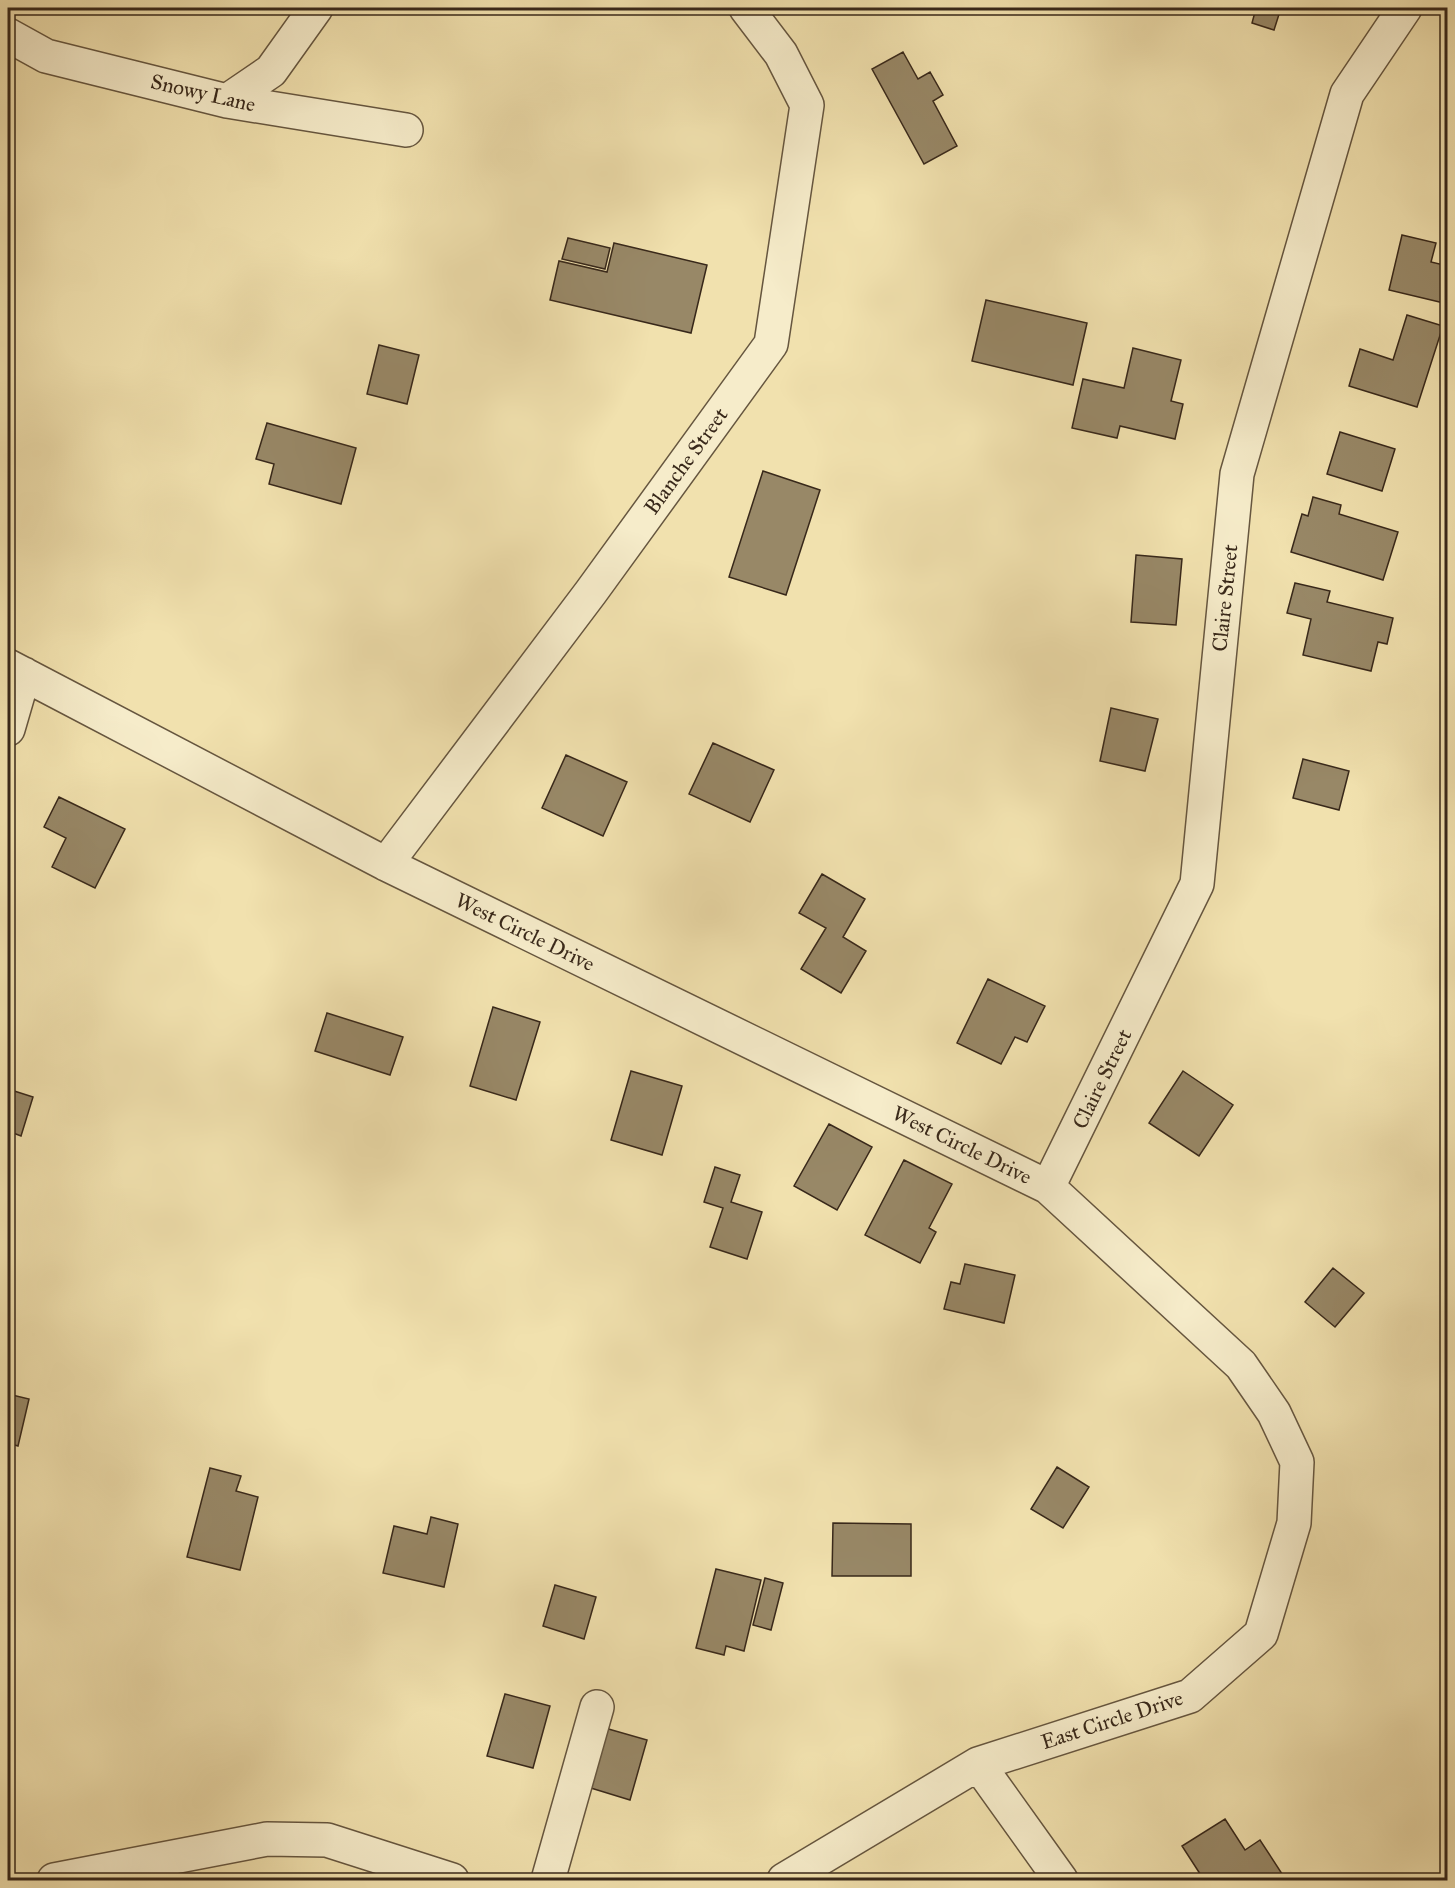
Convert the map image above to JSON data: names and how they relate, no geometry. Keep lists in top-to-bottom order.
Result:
{
  "streets": {
    "street": [
      "Snowy Lane",
      "Blanche Street",
      "Claire Street",
      "West Circle Drive",
      "East Circle Drive"
    ]
  },
  "crossings": [
    ["Blanche Street", "West Circle Drive"],
    ["Claire Street", "West Circle Drive"],
    ["Claire Street", "East Circle Drive"],
    ["West Circle Drive", "East Circle Drive"]
  ]
}
